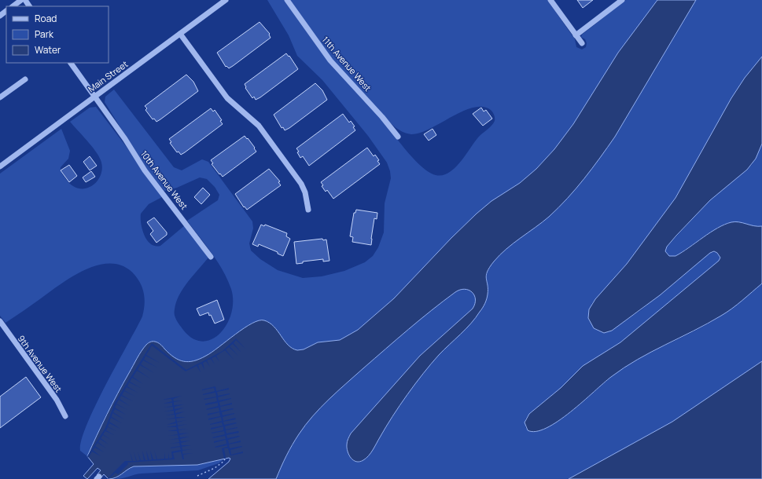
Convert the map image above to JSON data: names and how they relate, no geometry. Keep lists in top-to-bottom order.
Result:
{
  "streets": {
    "street": [
      "11th Avenue West",
      "Main Street",
      "10th Avenue West",
      "9th Avenue West"
    ]
  },
  "crossings": [
    ["Main Street", "10th Avenue West"]
  ],
  "legend": ["Road", "Park", "Water"]
}
